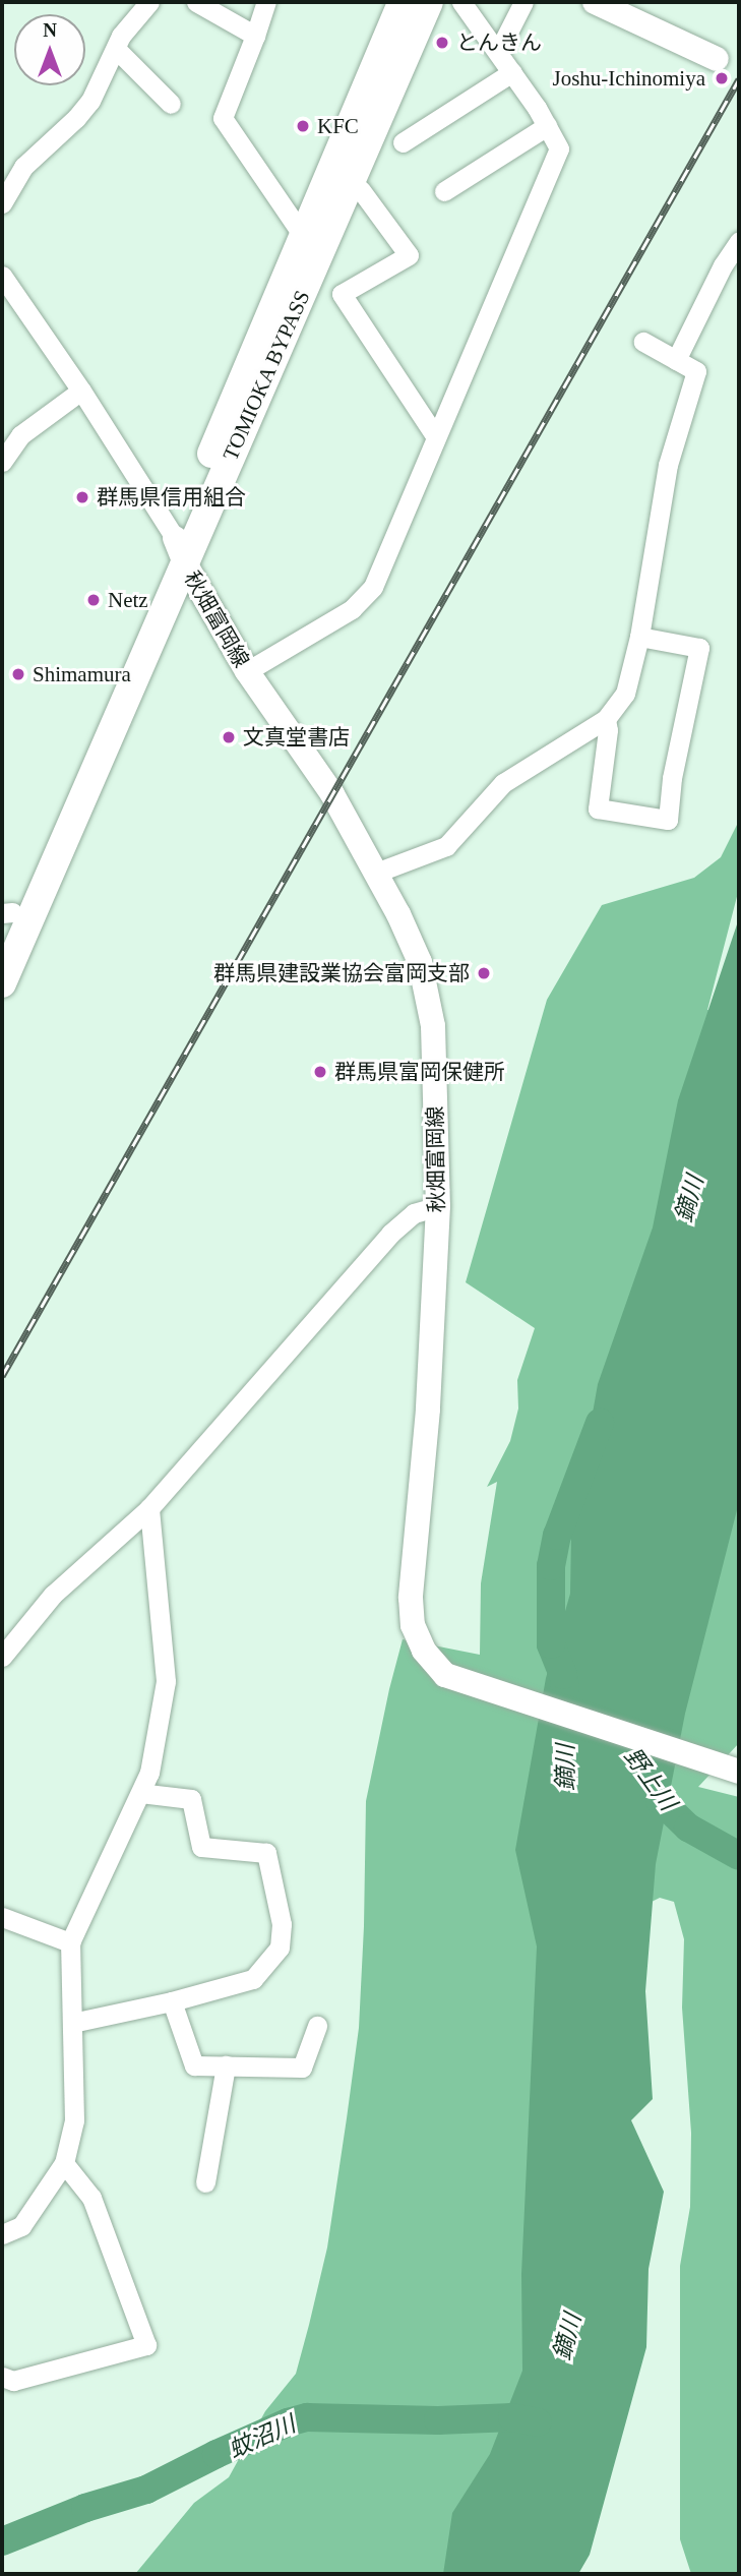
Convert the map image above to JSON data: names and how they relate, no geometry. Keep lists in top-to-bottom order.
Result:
{
  "streets": {
    "highway": ["TOMIOKA BYPASS"],
    "main road": ["秋畑富岡線"]
  },
  "crossings": [
    ["TOMIOKA BYPASS", "秋畑富岡線"]
  ],
  "water": ["鏑川", "野上川", "蚊沼川"],
  "places": [
    "とんきん",
    "Joshu-Ichinomiya",
    "KFC",
    "群馬県信用組合",
    "Netz",
    "Shimamura",
    "文真堂書店",
    "群馬県建設業協会富岡支部",
    "群馬県富岡保健所"
  ],
  "north": "top"
}
